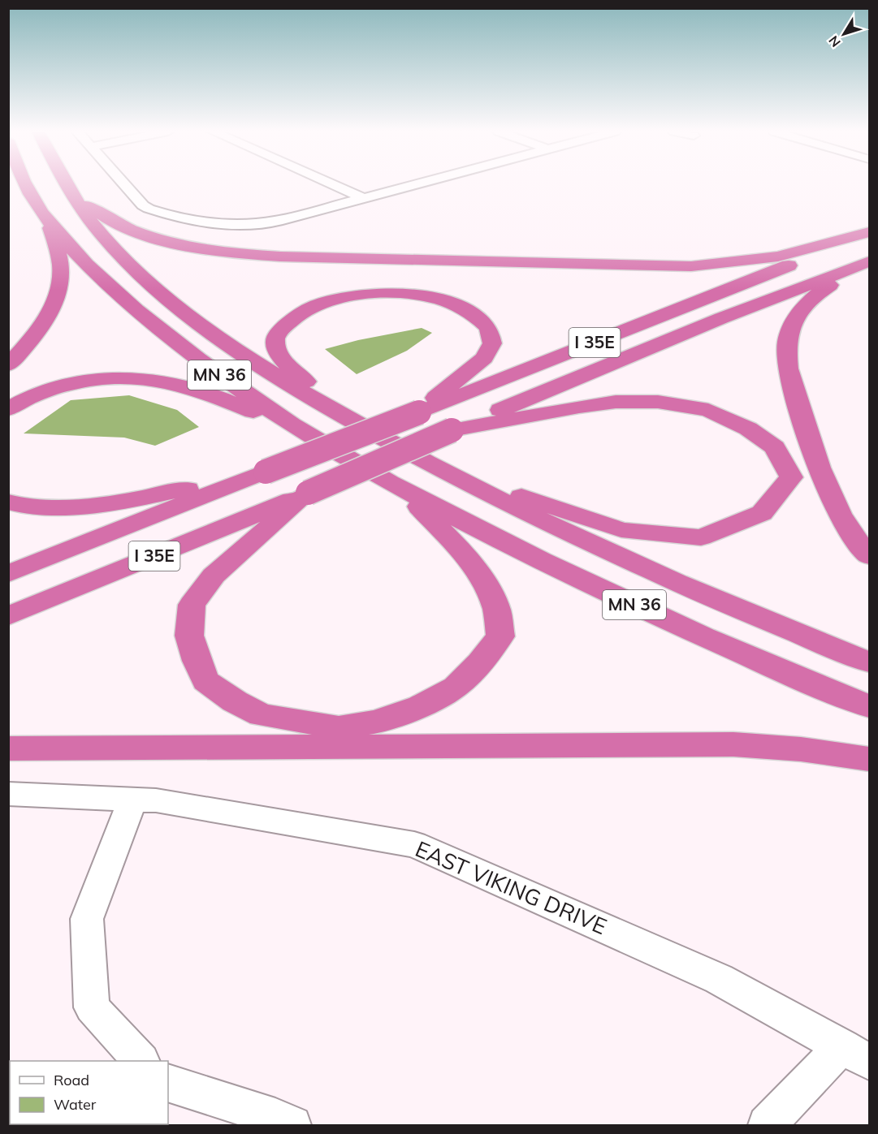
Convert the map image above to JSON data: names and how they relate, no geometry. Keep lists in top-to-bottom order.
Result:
{
  "streets": {
    "highway": ["I 35E", "MN 36"],
    "street": ["EAST VIKING DRIVE"]
  },
  "legend": ["Road", "Water"],
  "north": "bottom left"
}
